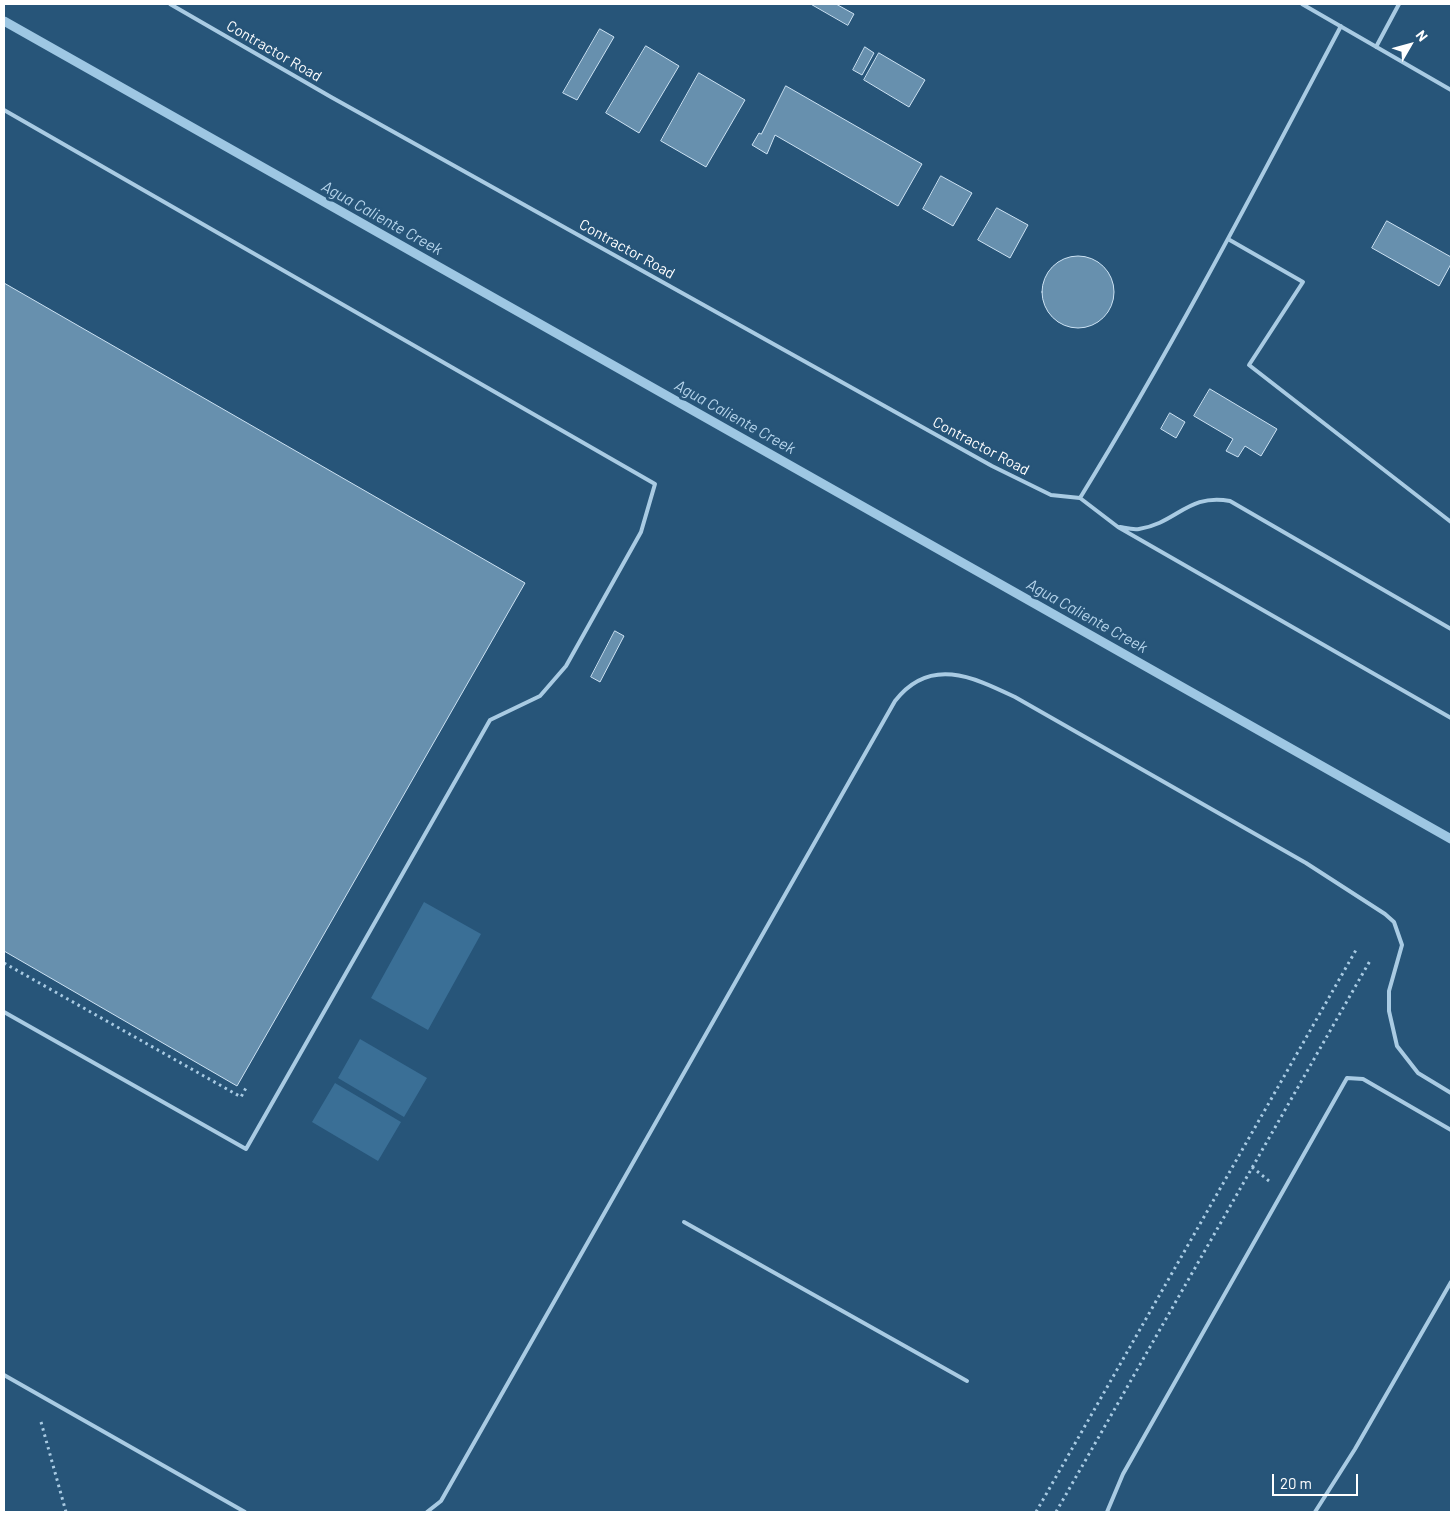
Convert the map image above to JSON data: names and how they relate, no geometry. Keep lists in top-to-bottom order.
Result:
{
  "streets": {
    "lane": ["Contractor Road"]
  },
  "water": ["Agua Caliente Creek"],
  "scale_bar": "20 m",
  "north": "top right"
}
